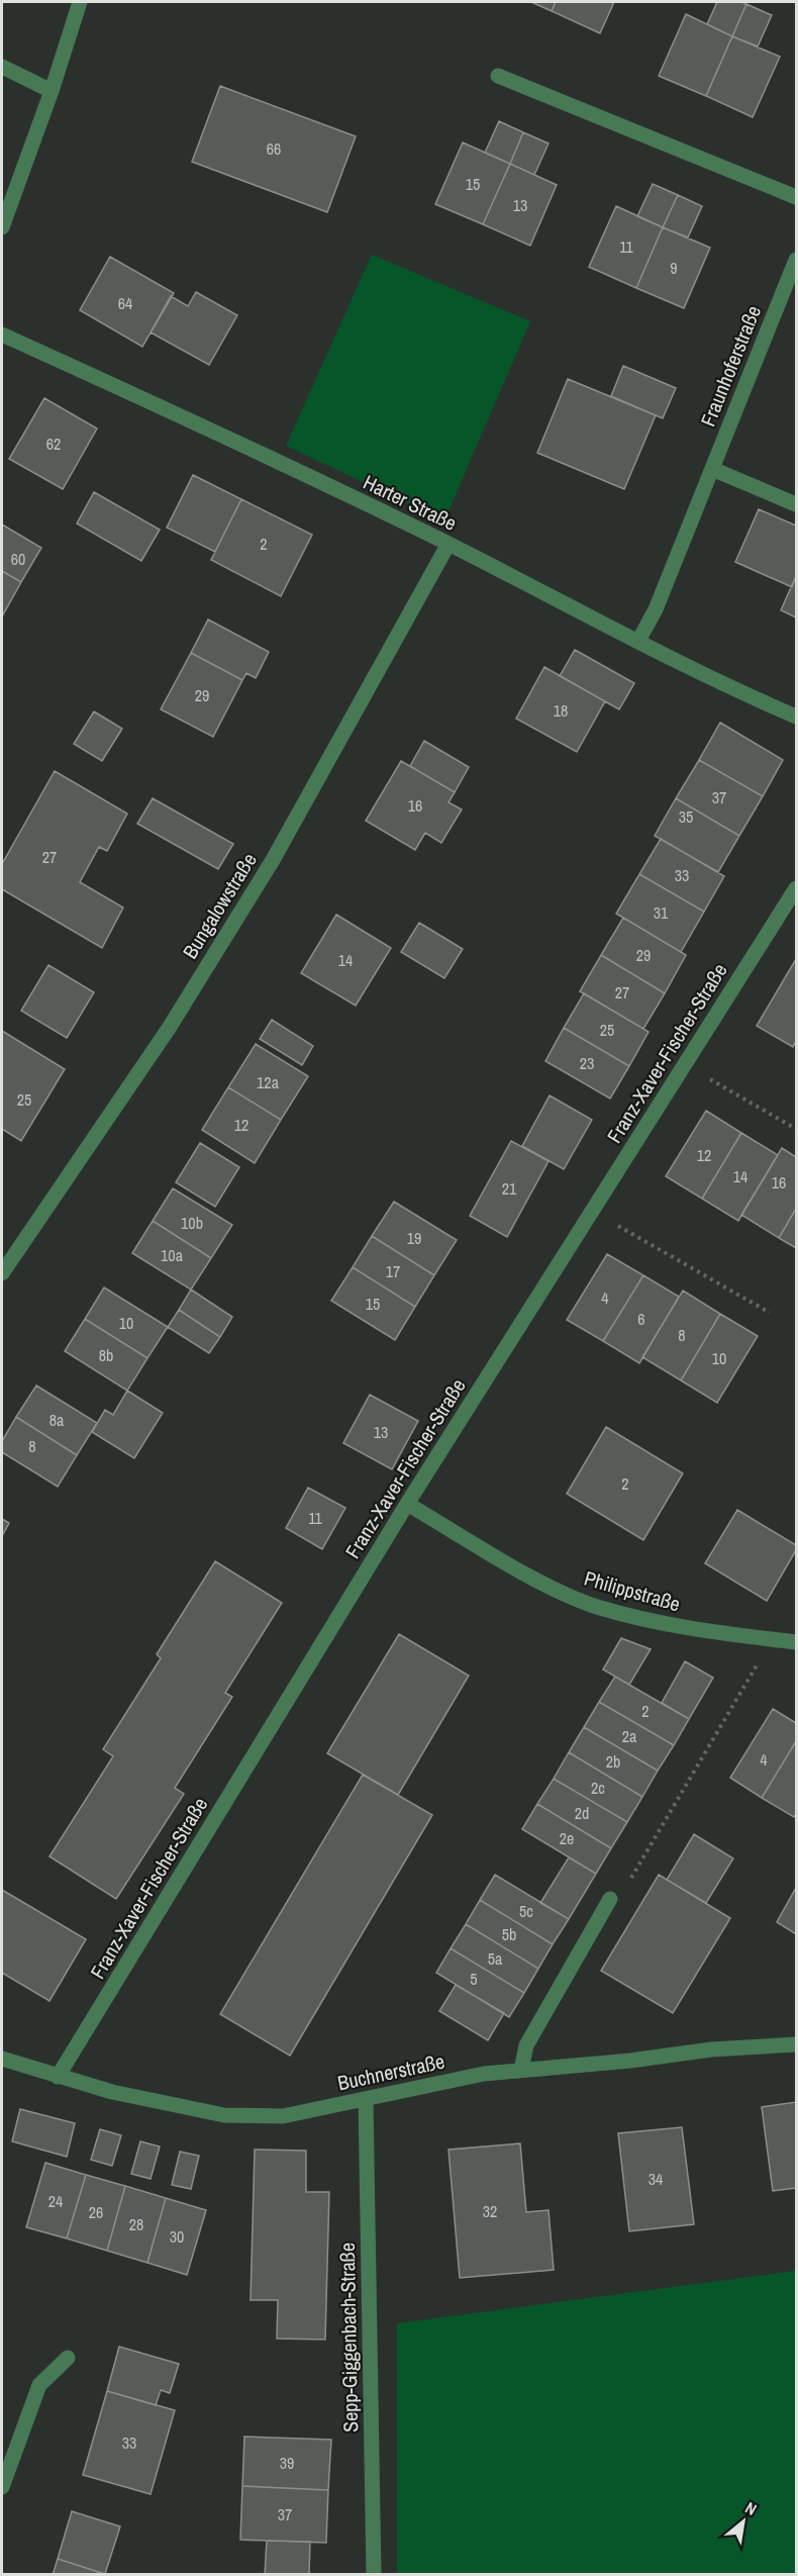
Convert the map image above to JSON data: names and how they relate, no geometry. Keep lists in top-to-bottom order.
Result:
{
  "streets": {
    "street": [
      "Fraunhoferstraße",
      "Harter Straße",
      "Bungalowstraße",
      "Franz-Xaver-Fischer-Straße",
      "Philippstraße",
      "Buchnerstraße",
      "Sepp-Giggenbach-Straße"
    ]
  },
  "crossings": [
    ["Fraunhoferstraße", "Harter Straße"],
    ["Harter Straße", "Bungalowstraße"],
    ["Franz-Xaver-Fischer-Straße", "Philippstraße"],
    ["Franz-Xaver-Fischer-Straße", "Buchnerstraße"],
    ["Buchnerstraße", "Sepp-Giggenbach-Straße"]
  ],
  "house_numbers": [
    "66",
    "15",
    "13",
    "11",
    "9",
    "64",
    "62",
    "2",
    "60",
    "29",
    "18",
    "37",
    "16",
    "35",
    "27",
    "33",
    "31",
    "29",
    "14",
    "27",
    "25",
    "23",
    "12a",
    "25",
    "12",
    "12",
    "14",
    "16",
    "21",
    "10b",
    "19",
    "10a",
    "17",
    "4",
    "15",
    "6",
    "10",
    "8",
    "8b",
    "10",
    "8a",
    "13",
    "8",
    "2",
    "11",
    "2",
    "2a",
    "4",
    "2b",
    "2c",
    "2d",
    "2e",
    "5c",
    "5b",
    "5a",
    "5",
    "34",
    "24",
    "32",
    "26",
    "28",
    "30",
    "33",
    "39",
    "37"
  ],
  "north": "top right"
}
